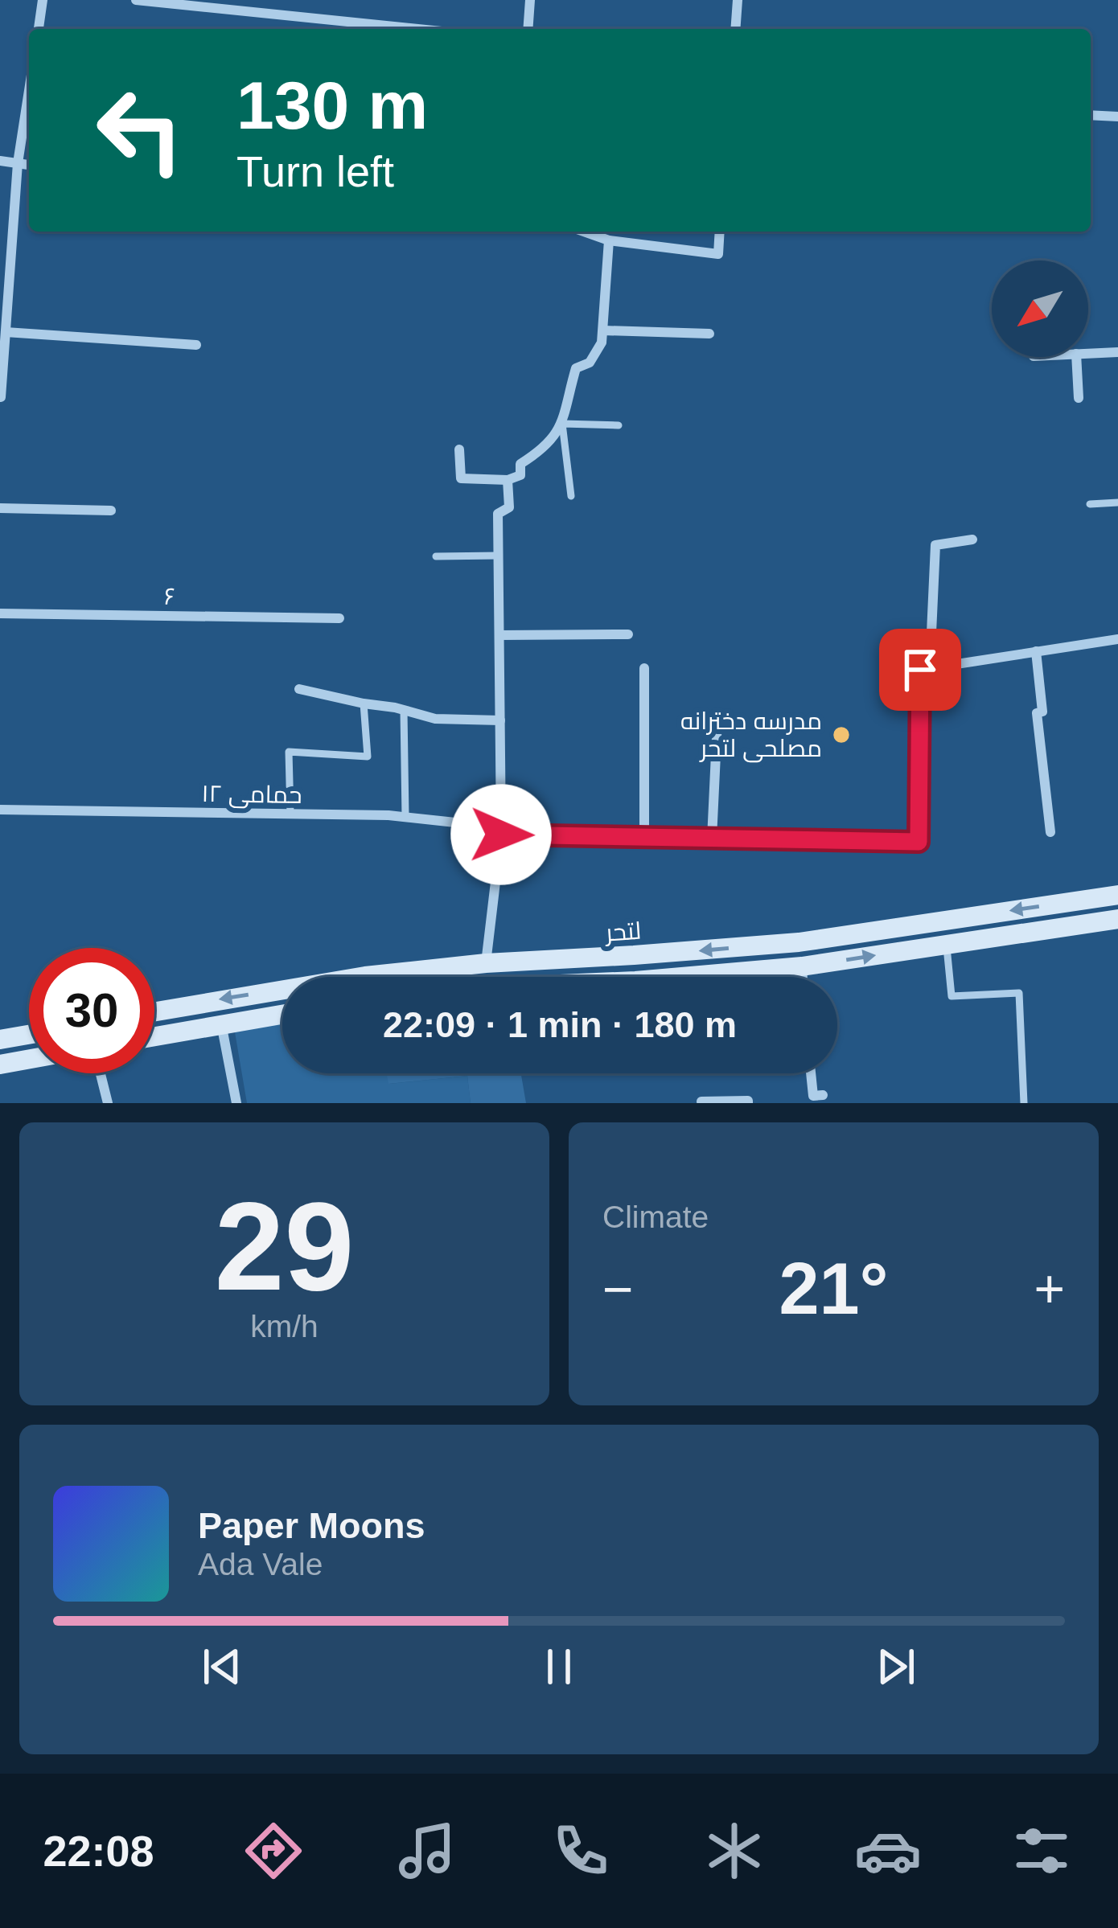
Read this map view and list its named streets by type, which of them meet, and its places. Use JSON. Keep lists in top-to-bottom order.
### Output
{
  "streets": {
    "street": ["۶", "حمامی ۱۲", "لتحر"]
  },
  "places": ["مدرسه دخترانه مصلحی لتحر"],
  "north": "bottom left",
  "page": {
    "turn": ["130 m", "Turn left"],
    "limit": "30",
    "trip": "22:09 · 1 min · 180 m",
    "tile": [
      ["29", "km/h"],
      "Climate"
    ],
    "heat": ["−", "21°", "+"],
    "song": ["Paper Moons", "Ada Vale"],
    "tabs": "22:08"
  }
}
